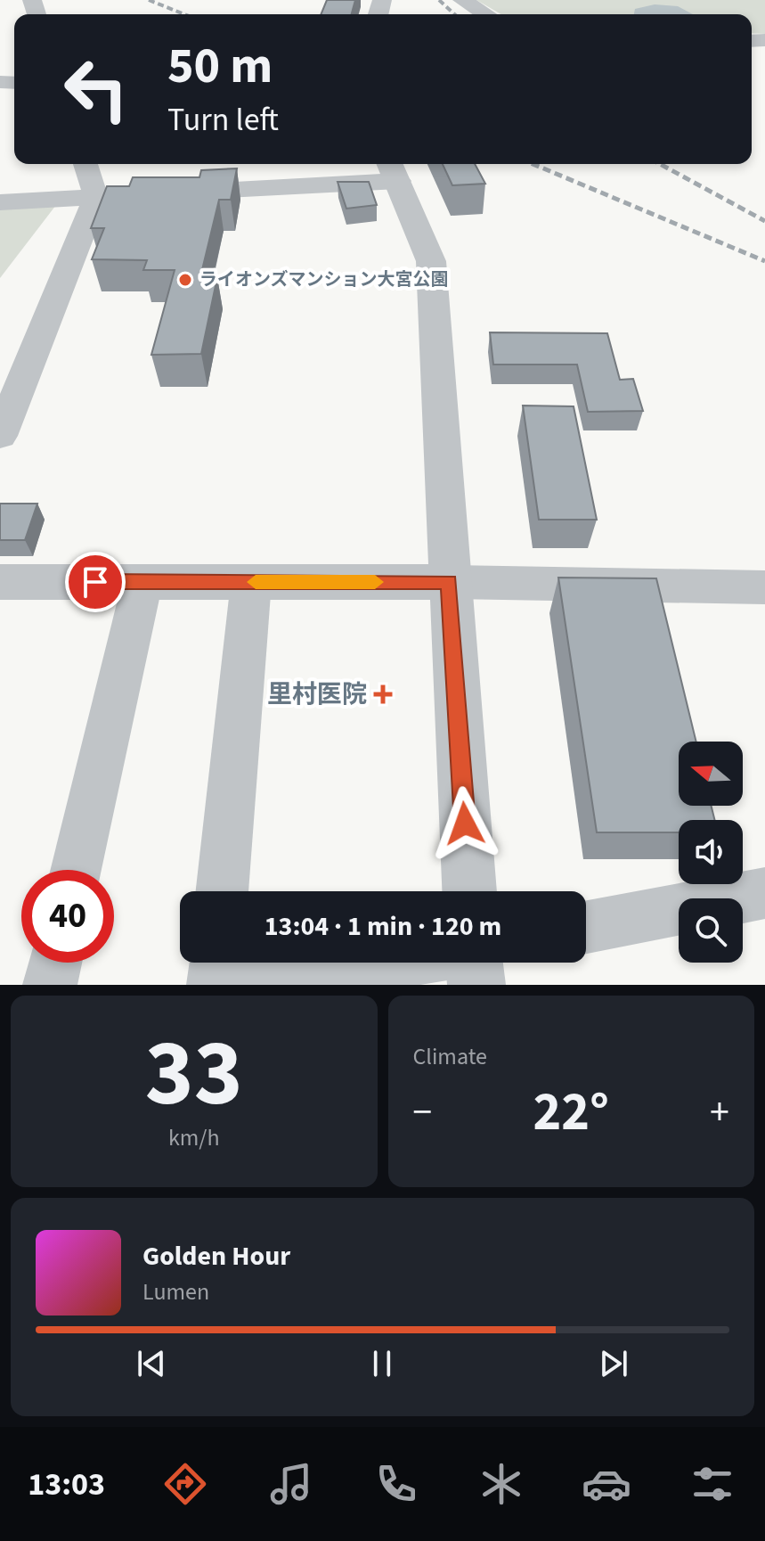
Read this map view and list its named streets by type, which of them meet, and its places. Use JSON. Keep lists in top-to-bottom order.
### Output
{
  "places": {
    "other": ["ライオンズマンション大宮公園"],
    "health": ["里村医院"]
  },
  "north": "left",
  "page": {
    "turn": ["50 m", "Turn left"],
    "limit": "40",
    "trip": "13:04 · 1 min · 120 m",
    "tile": [
      ["33", "km/h"],
      "Climate"
    ],
    "heat": ["−", "22°", "+"],
    "song": ["Golden Hour", "Lumen"],
    "tabs": "13:03"
  }
}
